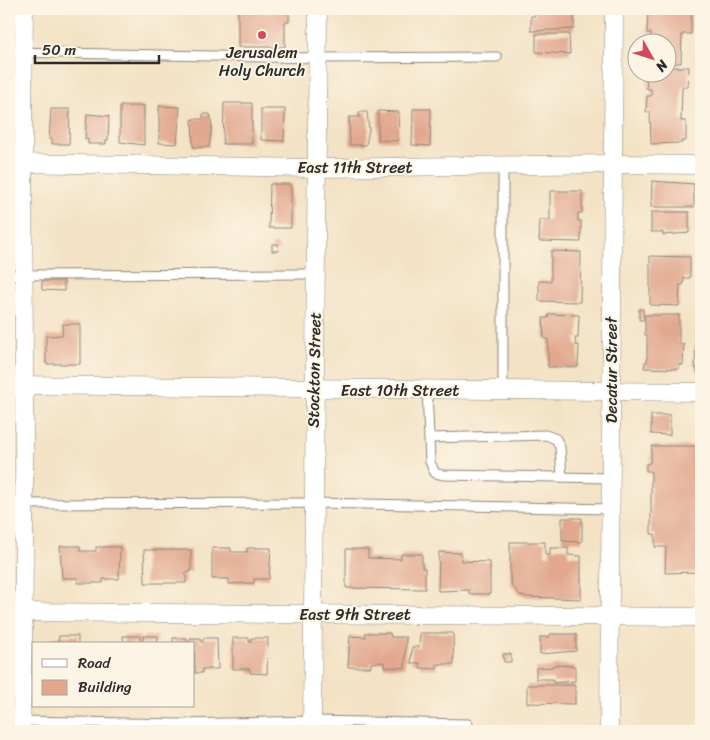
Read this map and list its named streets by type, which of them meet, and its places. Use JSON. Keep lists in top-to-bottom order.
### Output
{
  "streets": {
    "street": [
      "East 11th Street",
      "Stockton Street",
      "Decatur Street",
      "East 10th Street",
      "East 9th Street"
    ]
  },
  "crossings": [
    ["East 11th Street", "Stockton Street"],
    ["East 11th Street", "Decatur Street"],
    ["Stockton Street", "East 10th Street"],
    ["Stockton Street", "East 9th Street"],
    ["Decatur Street", "East 10th Street"],
    ["Decatur Street", "East 9th Street"]
  ],
  "places": ["Jerusalem Holy Church"],
  "legend": ["Road", "Building"],
  "scale_bar": "50 m",
  "north": "bottom right"
}
